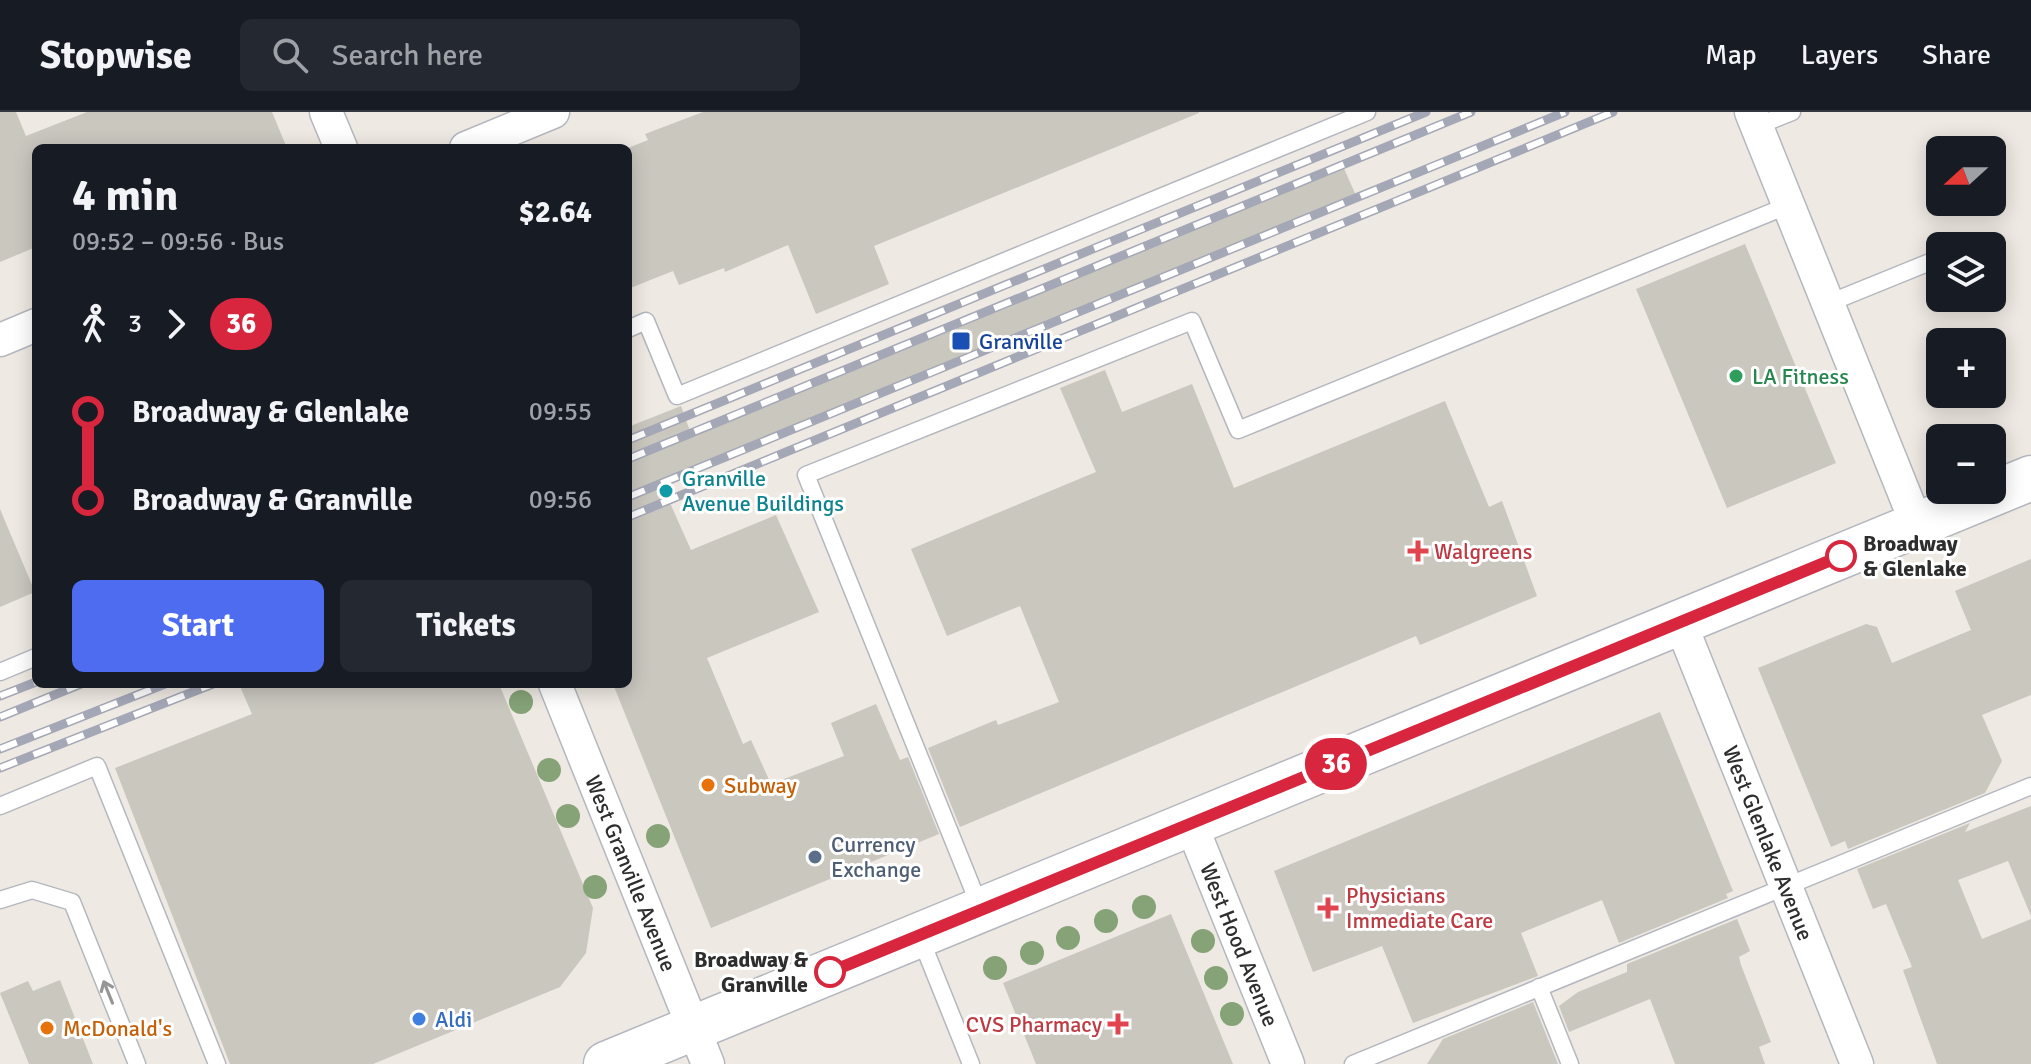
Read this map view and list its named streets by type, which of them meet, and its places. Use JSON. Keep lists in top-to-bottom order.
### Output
{
  "streets": {
    "street": ["West Glenlake Avenue", "West Granville Avenue", "West Hood Avenue"]
  },
  "places": {
    "transit": ["Granville"],
    "other": [
      "LA Fitness",
      "Granville Avenue Buildings",
      "Broadway & Glenlake",
      "Subway",
      "Currency Exchange",
      "Broadway & Granville",
      "Aldi",
      "McDonald's"
    ],
    "health": ["Walgreens", "Physicians Immediate Care", "CVS Pharmacy"]
  },
  "lines": ["bus line 36"],
  "north": "left",
  "page": {
    "header": "Stopwise",
    "search": "Search here",
    "nav": ["Map", "Layers", "Share"],
    "on_map": "36",
    "map_buttons": ["+", "−"],
    "heading": ["4 min", "09:52 – 09:56 · Bus", "$2.64"],
    "legs": ["3", "36"],
    "list": [
      {
        "name": "Broadway & Glenlake",
        "value": "09:55"
      },
      {
        "name": "Broadway & Granville",
        "value": "09:56"
      }
    ],
    "buttons": ["Start", "Tickets"]
  }
}
